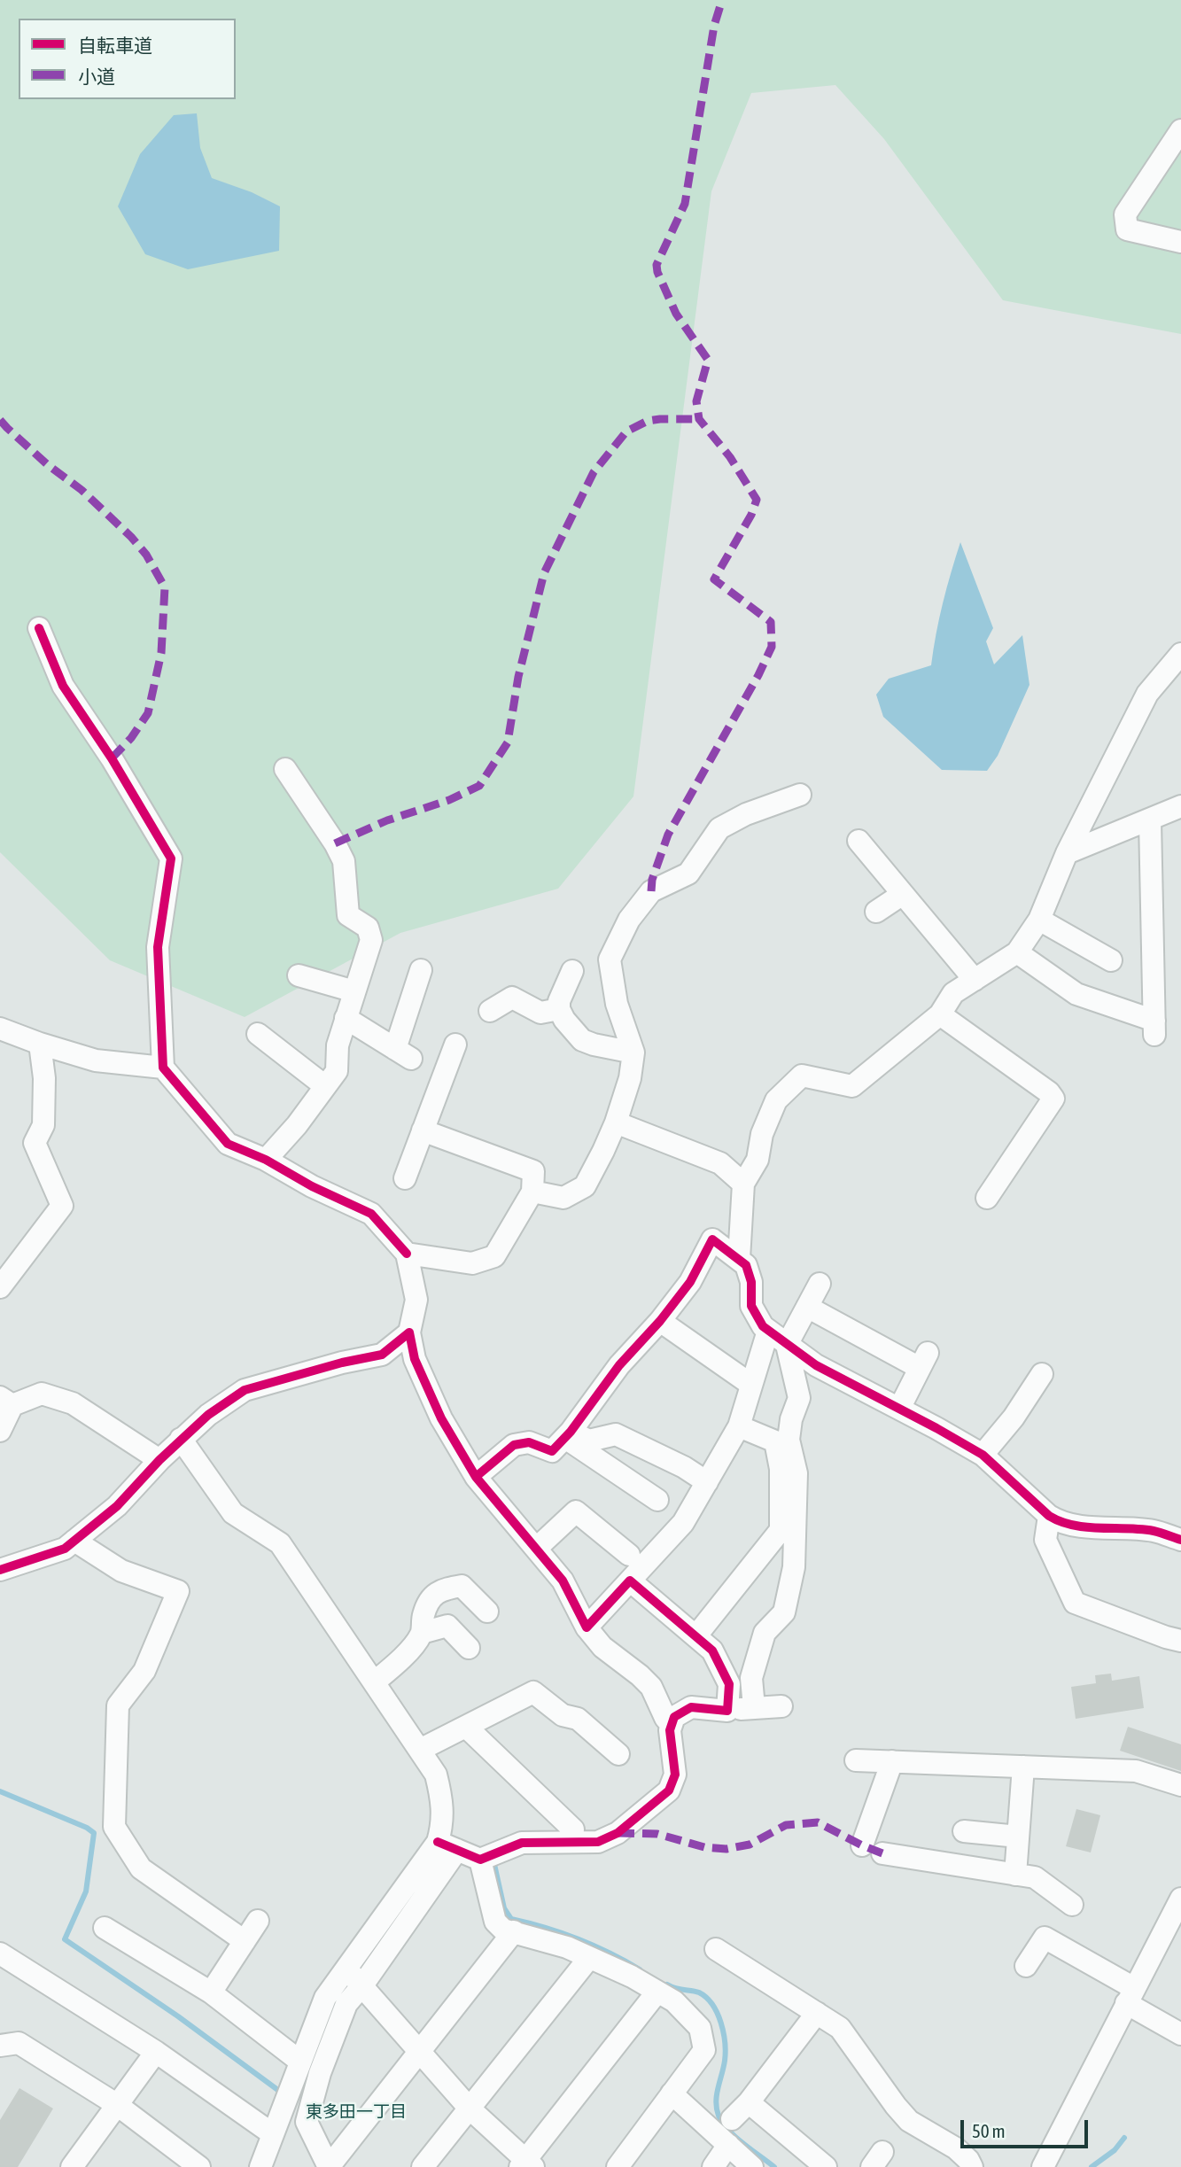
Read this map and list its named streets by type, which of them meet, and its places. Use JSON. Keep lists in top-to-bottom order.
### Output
{
  "districts": ["東多田一丁目"],
  "legend": ["自転車道", "小道"],
  "scale_bar": "50 m"
}
